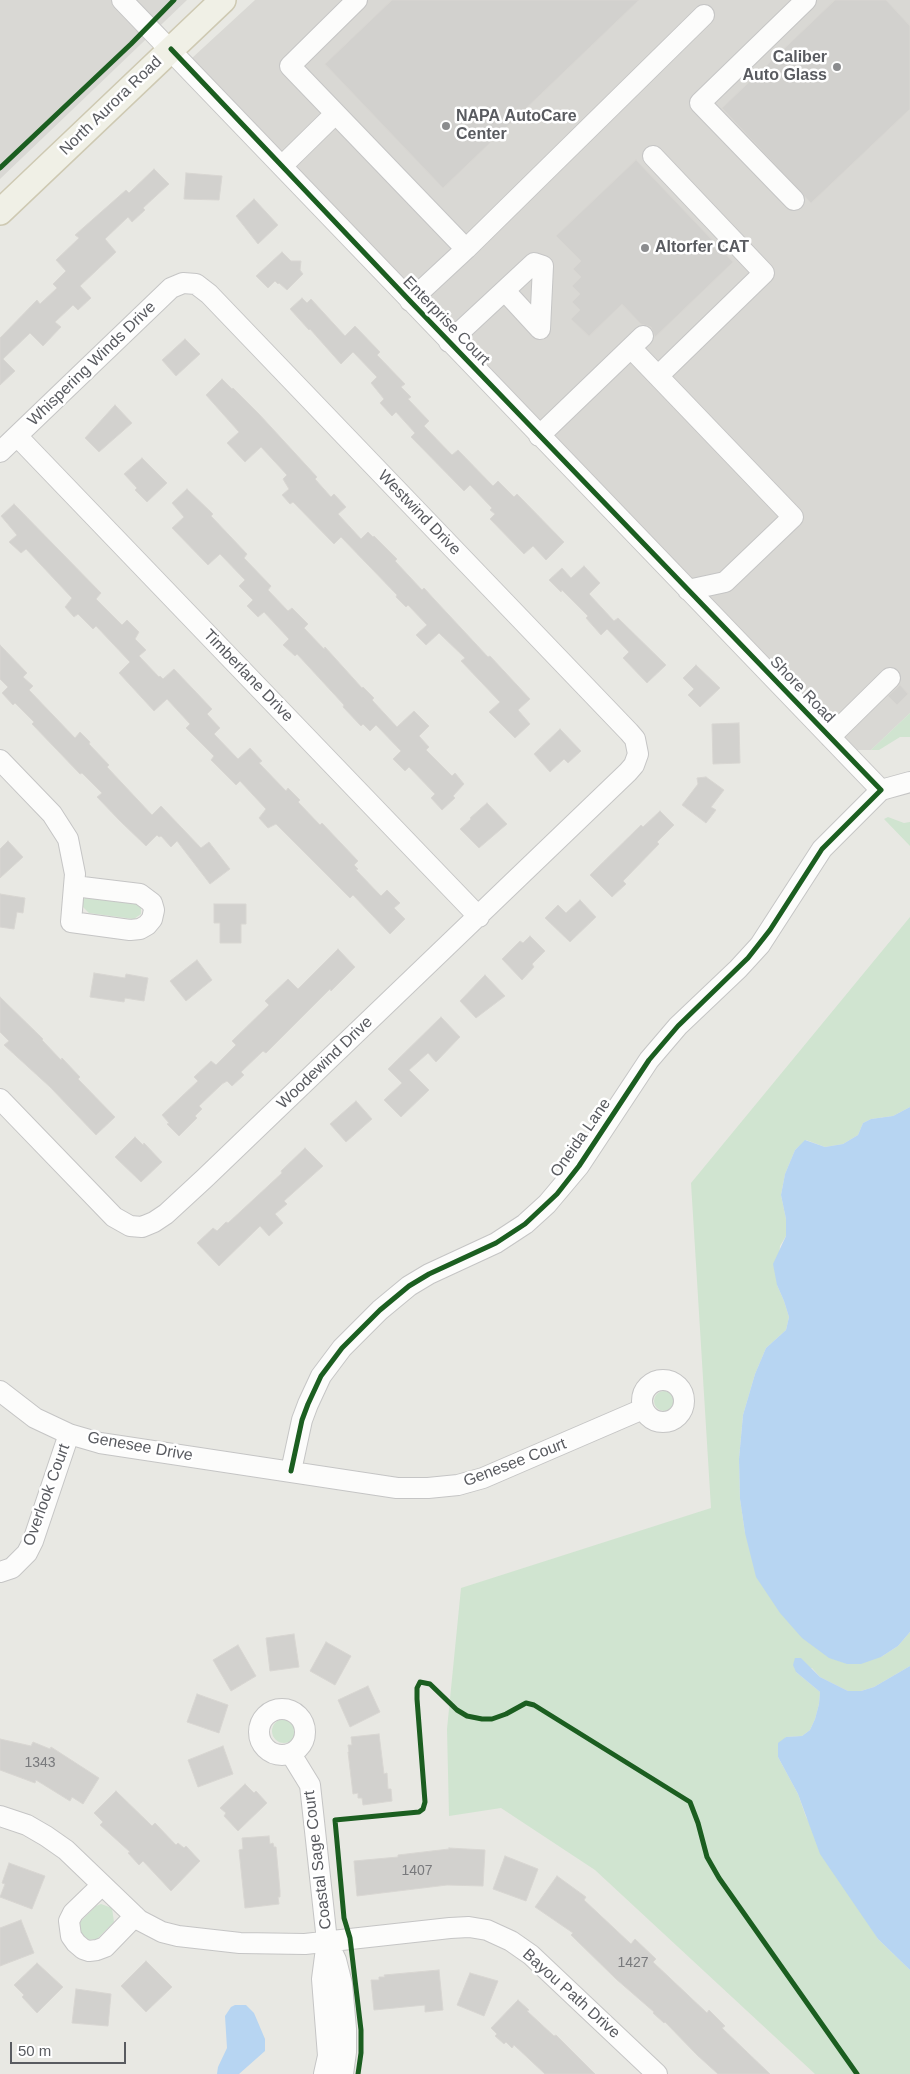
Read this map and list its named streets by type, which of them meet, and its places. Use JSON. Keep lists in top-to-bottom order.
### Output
{
  "streets": {
    "main road": ["North Aurora Road"],
    "street": [
      "Enterprise Court",
      "Whispering Winds Drive",
      "Westwind Drive",
      "Timberlane Drive",
      "Shore Road",
      "Woodewind Drive",
      "Oneida Lane",
      "Genesee Drive",
      "Genesee Court",
      "Overlook Court",
      "Coastal Sage Court",
      "Bayou Path Drive"
    ]
  },
  "crossings": [
    ["North Aurora Road", "Enterprise Court"],
    ["Enterprise Court", "Shore Road"],
    ["Whispering Winds Drive", "Westwind Drive"],
    ["Whispering Winds Drive", "Timberlane Drive"],
    ["Westwind Drive", "Woodewind Drive"],
    ["Timberlane Drive", "Woodewind Drive"],
    ["Shore Road", "Oneida Lane"],
    ["Oneida Lane", "Genesee Drive"],
    ["Oneida Lane", "Genesee Court"],
    ["Genesee Drive", "Genesee Court"],
    ["Genesee Drive", "Overlook Court"],
    ["Coastal Sage Court", "Bayou Path Drive"]
  ],
  "places": ["Caliber Auto Glass", "NAPA AutoCare Center", "Altorfer CAT"],
  "house_numbers": ["1343", "1407", "1427"],
  "scale_bar": "50 m"
}
